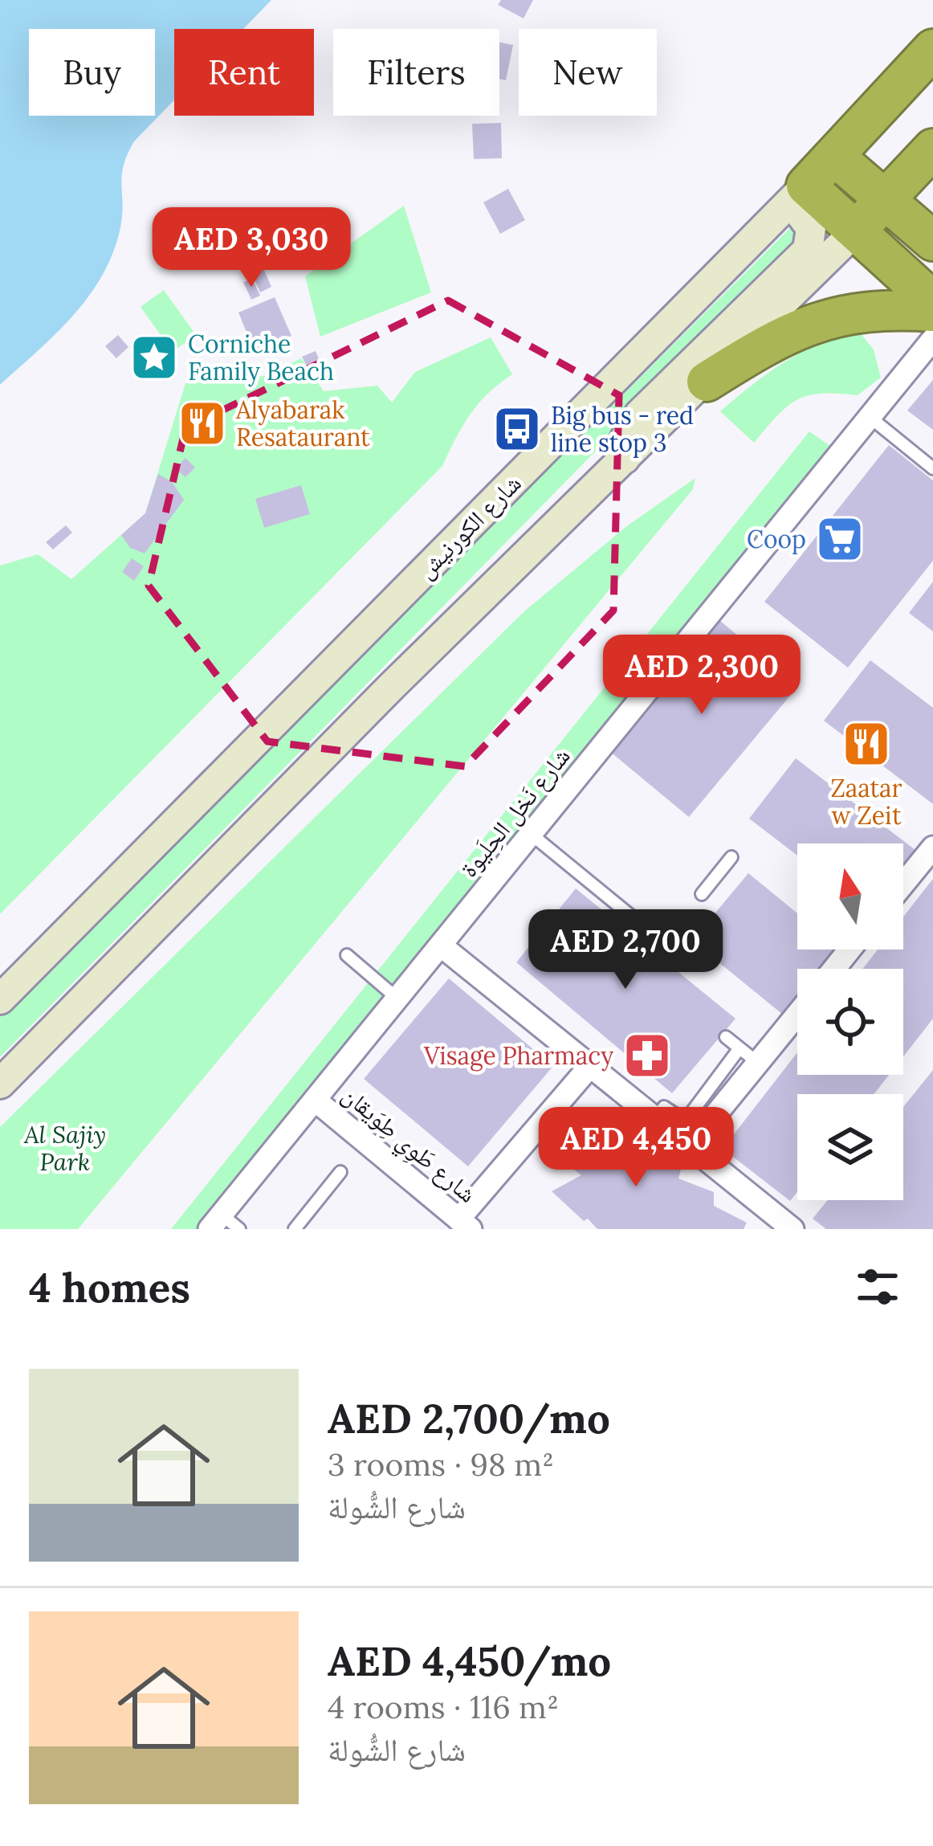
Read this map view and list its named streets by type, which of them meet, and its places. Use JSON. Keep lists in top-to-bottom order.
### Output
{
  "streets": {
    "highway": ["شارع الكورنيش"],
    "street": ["شارع نَخل الحِلَيوة", "شارع طَوِي طِوَيقان"]
  },
  "crossings": [
    ["شارع نَخل الحِلَيوة", "شارع طَوِي طِوَيقان"]
  ],
  "parks": ["Al Sajiy Park"],
  "places": {
    "place": ["Corniche Family Beach"],
    "restaurant": ["Alyabarak Resataurant", "Zaatar w Zeit"],
    "bus stop": ["Big bus - red line stop 3"],
    "supermarket": ["Coop"],
    "pharmacy": ["Visage Pharmacy"]
  },
  "north": "top",
  "page": {
    "chip": [
      "Buy",
      "Rent",
      "Filters",
      "New"
    ],
    "price": [
      "AED 3,030",
      "AED 2,300",
      "AED 2,700",
      "AED 4,450"
    ],
    "heading": "4 homes",
    "list": [
      {
        "name": "AED 2,700/mo",
        "note": "3 rooms · 98 m² · شارع الشُّولة"
      },
      {
        "name": "AED 4,450/mo",
        "note": "4 rooms · 116 m² · شارع الشُّولة"
      }
    ]
  }
}
